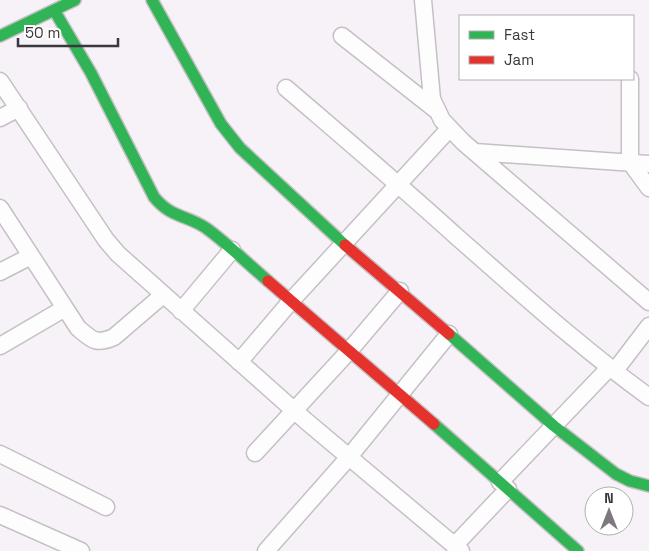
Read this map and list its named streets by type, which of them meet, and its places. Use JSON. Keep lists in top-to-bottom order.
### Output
{
  "legend": ["Fast", "Jam"],
  "scale_bar": "50 m",
  "north": "top"
}
